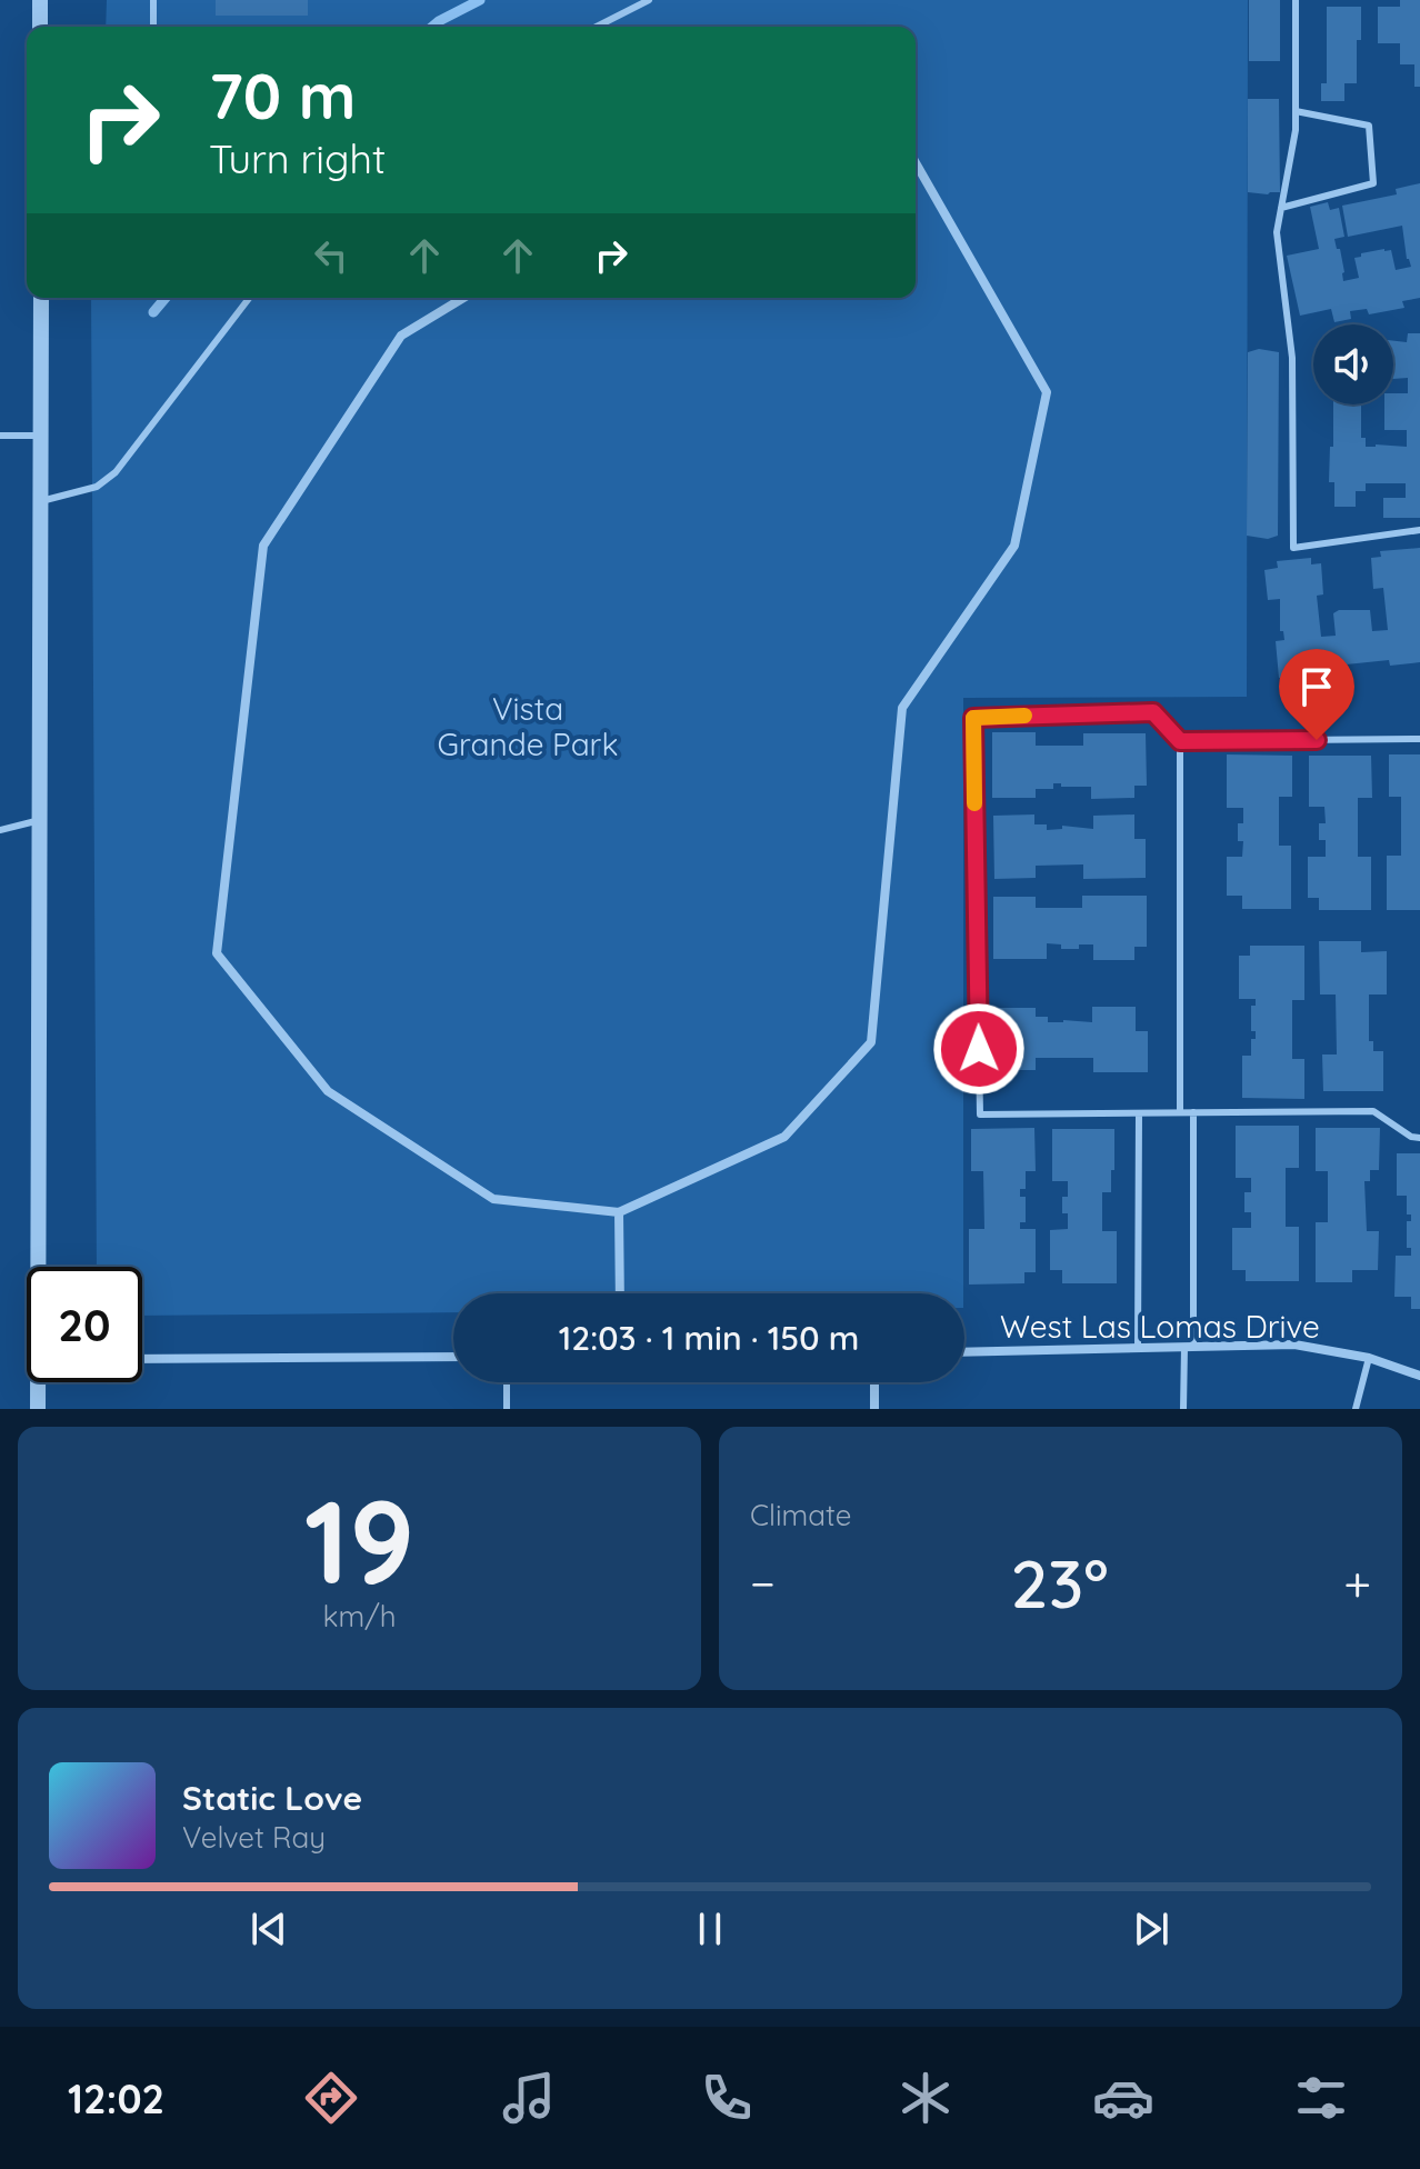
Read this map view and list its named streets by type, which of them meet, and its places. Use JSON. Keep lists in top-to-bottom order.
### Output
{
  "streets": {
    "street": ["West Las Lomas Drive"]
  },
  "parks": ["Vista Grande Park"],
  "page": {
    "turn": ["70 m", "Turn right"],
    "limit": "20",
    "trip": "12:03 · 1 min · 150 m",
    "tile": [
      ["19", "km/h"],
      "Climate"
    ],
    "heat": ["−", "23°", "+"],
    "song": ["Static Love", "Velvet Ray"],
    "tabs": "12:02"
  }
}
